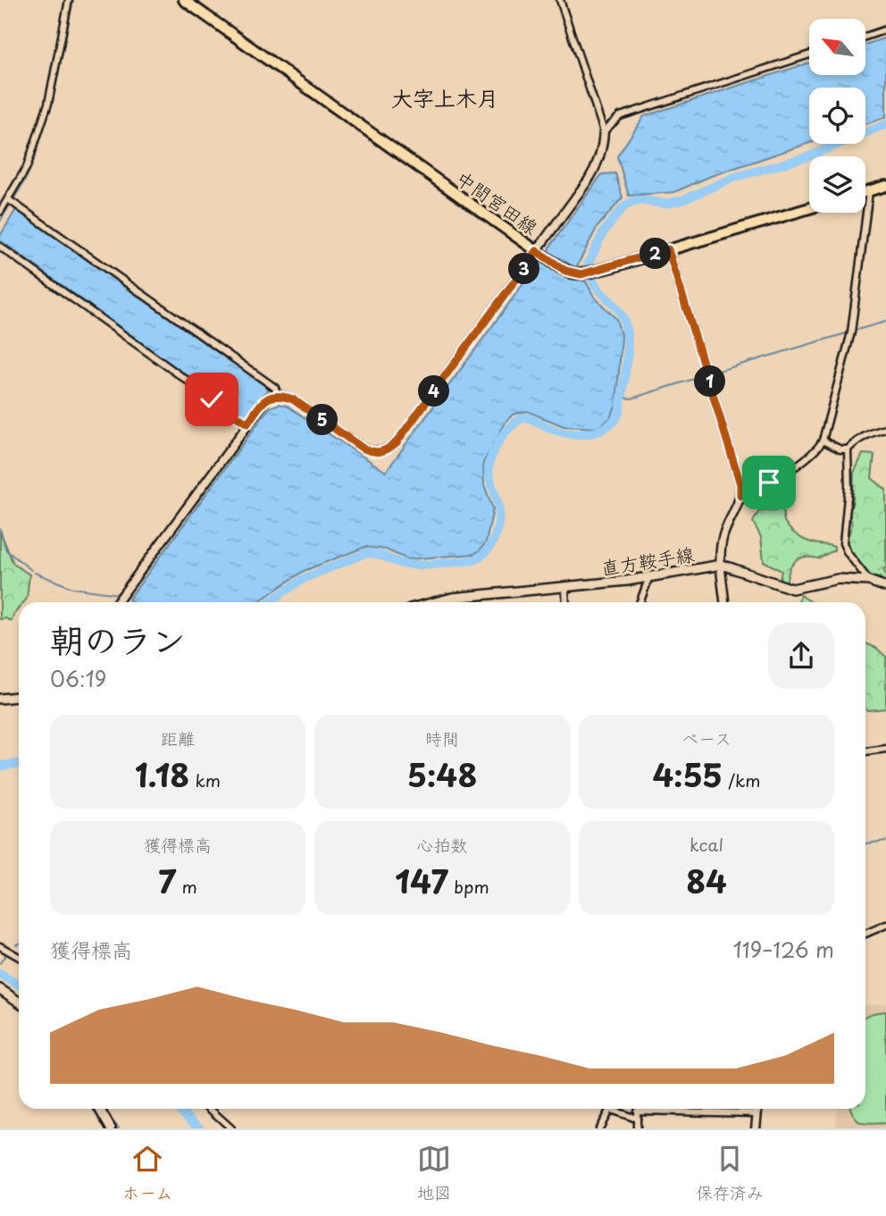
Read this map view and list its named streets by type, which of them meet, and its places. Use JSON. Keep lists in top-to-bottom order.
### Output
{
  "streets": {
    "main road": ["中間宮田線", "直方鞍手線"]
  },
  "districts": ["大字上木月"],
  "north": "top left",
  "page": {
    "pins": [
      "2",
      "3",
      "1",
      "4",
      "5"
    ],
    "heading": ["朝のラン", "06:19"],
    "stats": [
      ["距離", "1.18 km"],
      ["時間", "5:48"],
      ["ペース", "4:55 /km"],
      ["獲得標高", "7 m"],
      ["心拍数", "147 bpm"],
      ["kcal", "84"]
    ],
    "chart": ["獲得標高", "119–126 m"],
    "tabs": ["ホーム", "地図", "保存済み"]
  }
}
